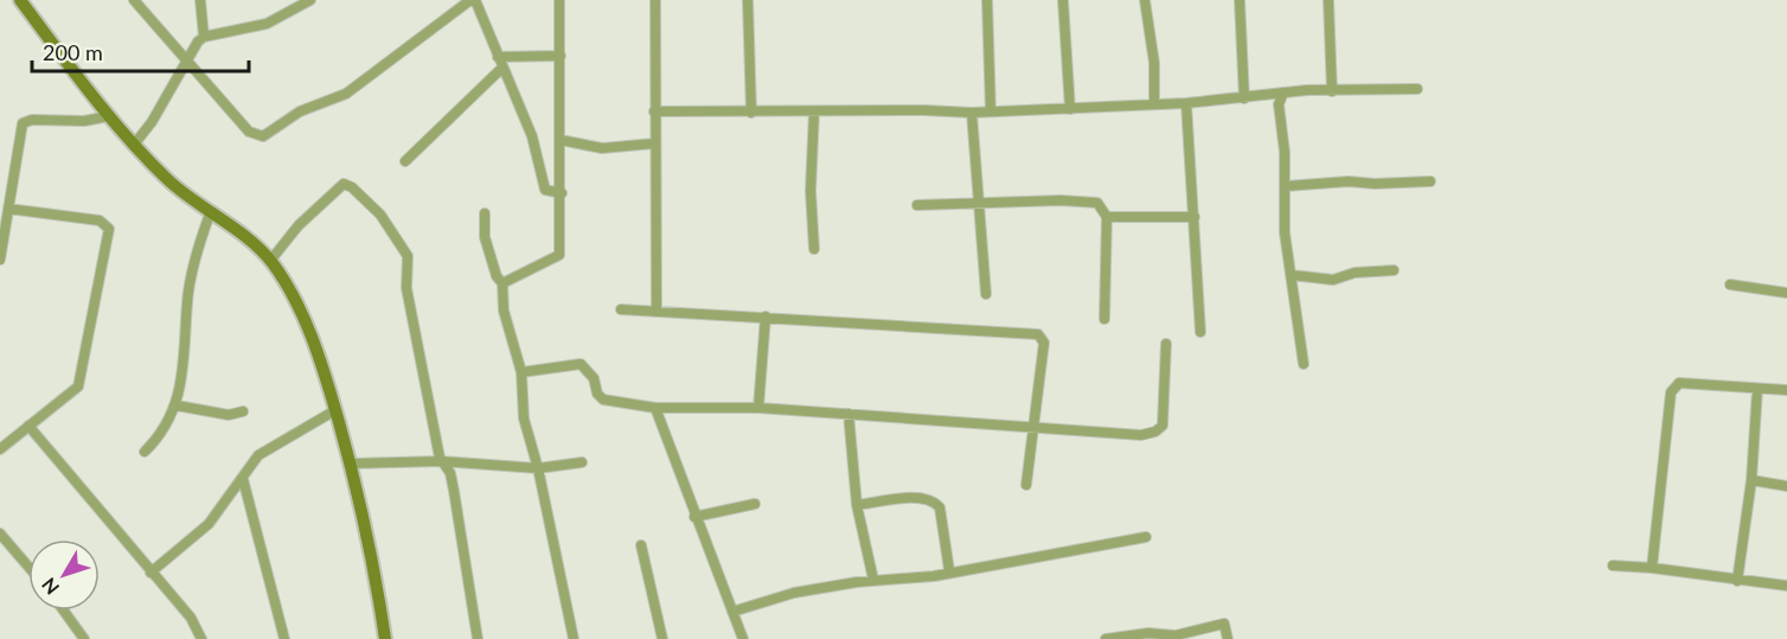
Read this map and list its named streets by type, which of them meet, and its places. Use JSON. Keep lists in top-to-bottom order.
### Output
{
  "scale_bar": "200 m",
  "north": "bottom left"
}
